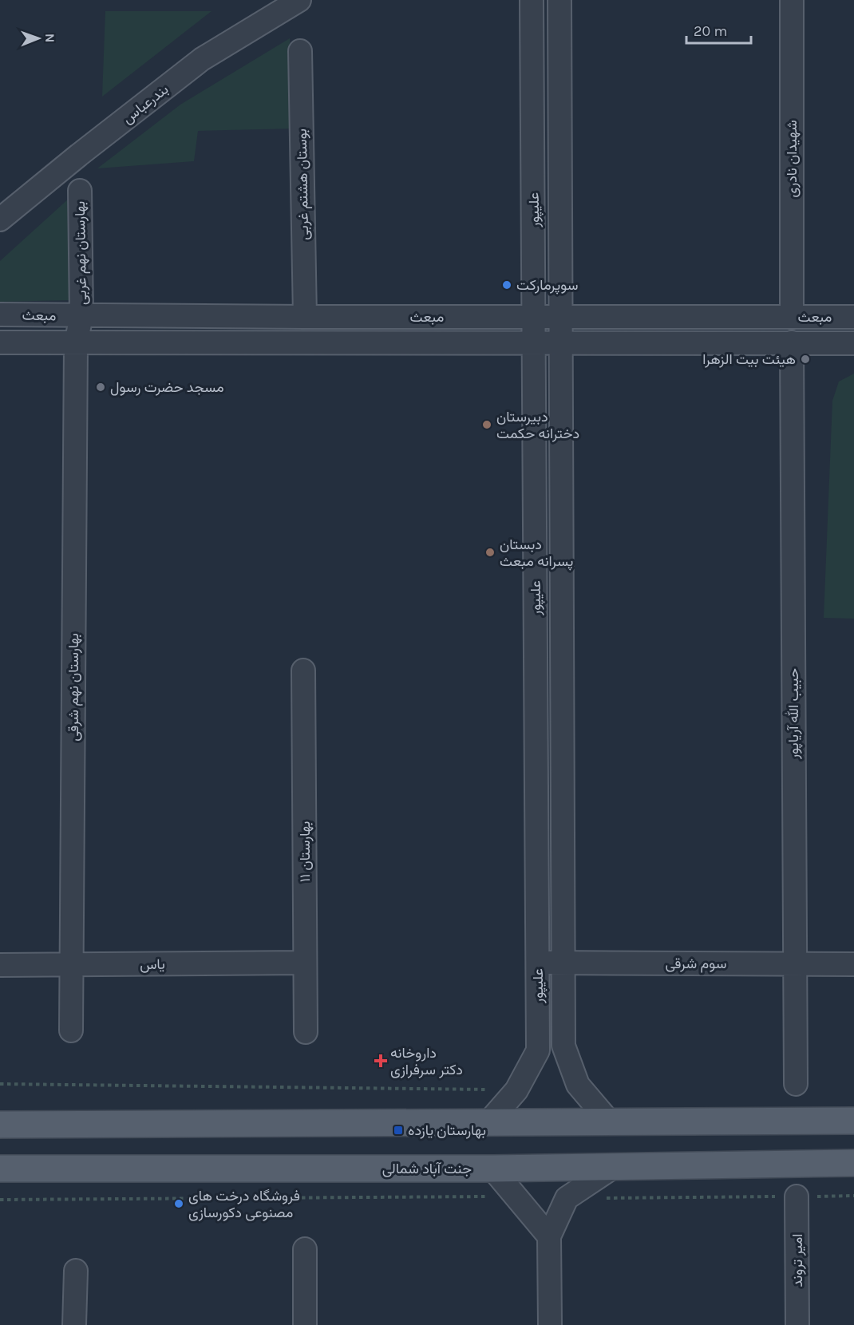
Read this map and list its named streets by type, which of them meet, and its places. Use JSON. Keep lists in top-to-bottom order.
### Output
{
  "streets": {
    "main road": ["جنت آباد شمالی"],
    "street": [
      "بندرعباس",
      "شهیدان نادری",
      "بوستان هشتم غربی",
      "علیپور",
      "بهارستان نهم غربی",
      "مبعث",
      "بهارستان نهم شرقی",
      "حبیب الله آریاپور",
      "بهارستان ۱۱",
      "سوم شرقی",
      "یاس",
      "امیر تروند"
    ]
  },
  "crossings": [
    ["شهیدان نادری", "مبعث"],
    ["بوستان هشتم غربی", "مبعث"],
    ["علیپور", "مبعث"],
    ["علیپور", "سوم شرقی"],
    ["بهارستان نهم غربی", "مبعث"],
    ["بهارستان نهم غربی", "بهارستان نهم شرقی"],
    ["مبعث", "بهارستان نهم شرقی"],
    ["مبعث", "حبیب الله آریاپور"],
    ["بهارستان نهم شرقی", "یاس"],
    ["حبیب الله آریاپور", "سوم شرقی"],
    ["بهارستان ۱۱", "یاس"]
  ],
  "places": {
    "other": [
      "سوپرمارکت",
      "هیئت بیت الزهرا",
      "مسجد حضرت رسول",
      "دبیرستان دخترانه حکمت",
      "دبستان پسرانه مبعث",
      "فروشگاه درخت های مصنوعی دکورسازی"
    ],
    "health": ["داروخانه دکتر سرفرازی"],
    "transit": ["بهارستان یازده"]
  },
  "scale_bar": "20 m",
  "north": "right"
}
